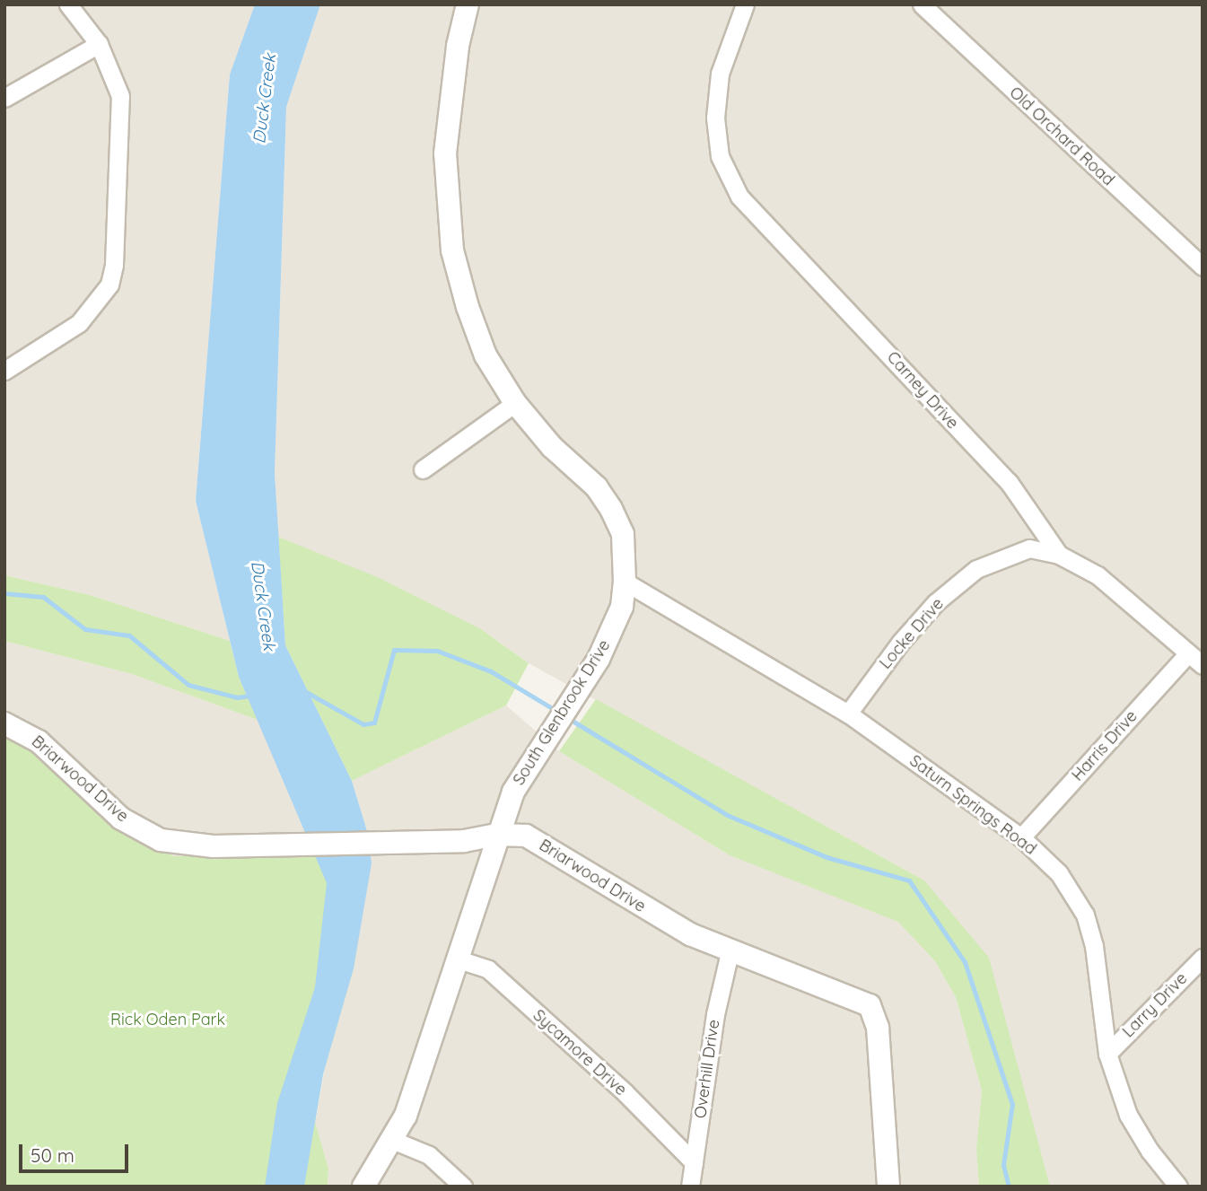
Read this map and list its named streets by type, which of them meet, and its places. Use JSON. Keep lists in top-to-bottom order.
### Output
{
  "streets": {
    "street": [
      "Old Orchard Road",
      "Carney Drive",
      "Locke Drive",
      "South Glenbrook Drive",
      "Harris Drive",
      "Briarwood Drive",
      "Saturn Springs Road",
      "Larry Drive",
      "Sycamore Drive",
      "Overhill Drive"
    ]
  },
  "crossings": [
    ["Carney Drive", "Locke Drive"],
    ["Carney Drive", "Harris Drive"],
    ["Locke Drive", "Saturn Springs Road"],
    ["South Glenbrook Drive", "Briarwood Drive"],
    ["South Glenbrook Drive", "Saturn Springs Road"],
    ["South Glenbrook Drive", "Sycamore Drive"],
    ["Harris Drive", "Saturn Springs Road"],
    ["Briarwood Drive", "Overhill Drive"],
    ["Saturn Springs Road", "Larry Drive"],
    ["Sycamore Drive", "Overhill Drive"]
  ],
  "water": ["Duck Creek"],
  "parks": ["Rick Oden Park"],
  "scale_bar": "50 m"
}
